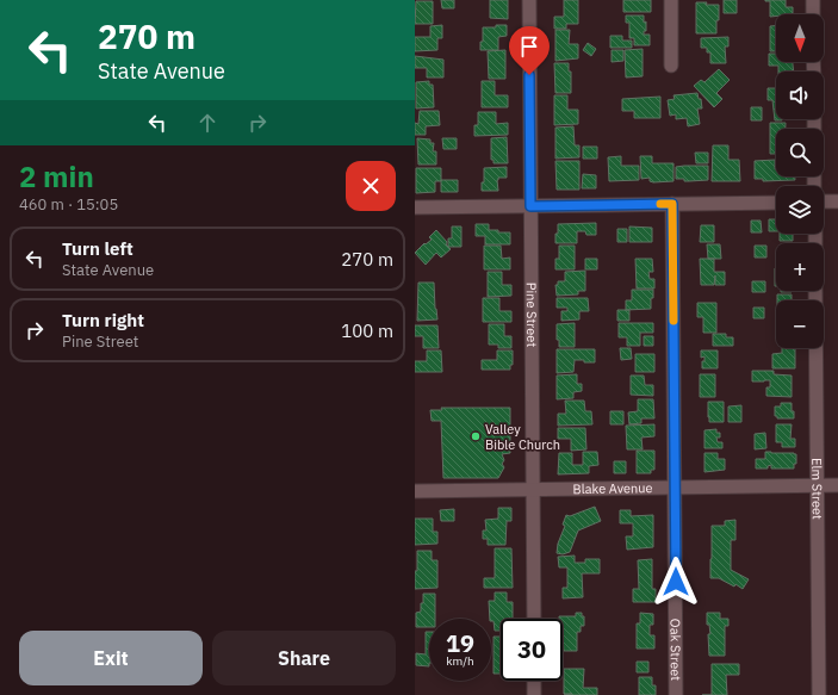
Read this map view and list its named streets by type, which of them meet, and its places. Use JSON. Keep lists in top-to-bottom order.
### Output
{
  "streets": {
    "street": [
      "Pine Street",
      "Blake Avenue",
      "Elm Street",
      "Oak Street"
    ]
  },
  "crossings": [
    ["Pine Street", "Blake Avenue"],
    ["Blake Avenue", "Elm Street"],
    ["Blake Avenue", "Oak Street"]
  ],
  "places": ["Valley Bible Church"],
  "north": "bottom",
  "page": {
    "turn": ["270 m", "State Avenue"],
    "map_buttons": ["+", "−"],
    "heading": ["2 min", "460 m · 15:05"],
    "list": [
      {
        "name": "Turn left",
        "note": "State Avenue",
        "value": "270 m"
      },
      {
        "name": "Turn right",
        "note": "Pine Street",
        "value": "100 m"
      }
    ],
    "speed": "19 km/h",
    "limit": "30",
    "buttons": ["Exit", "Share"]
  }
}
